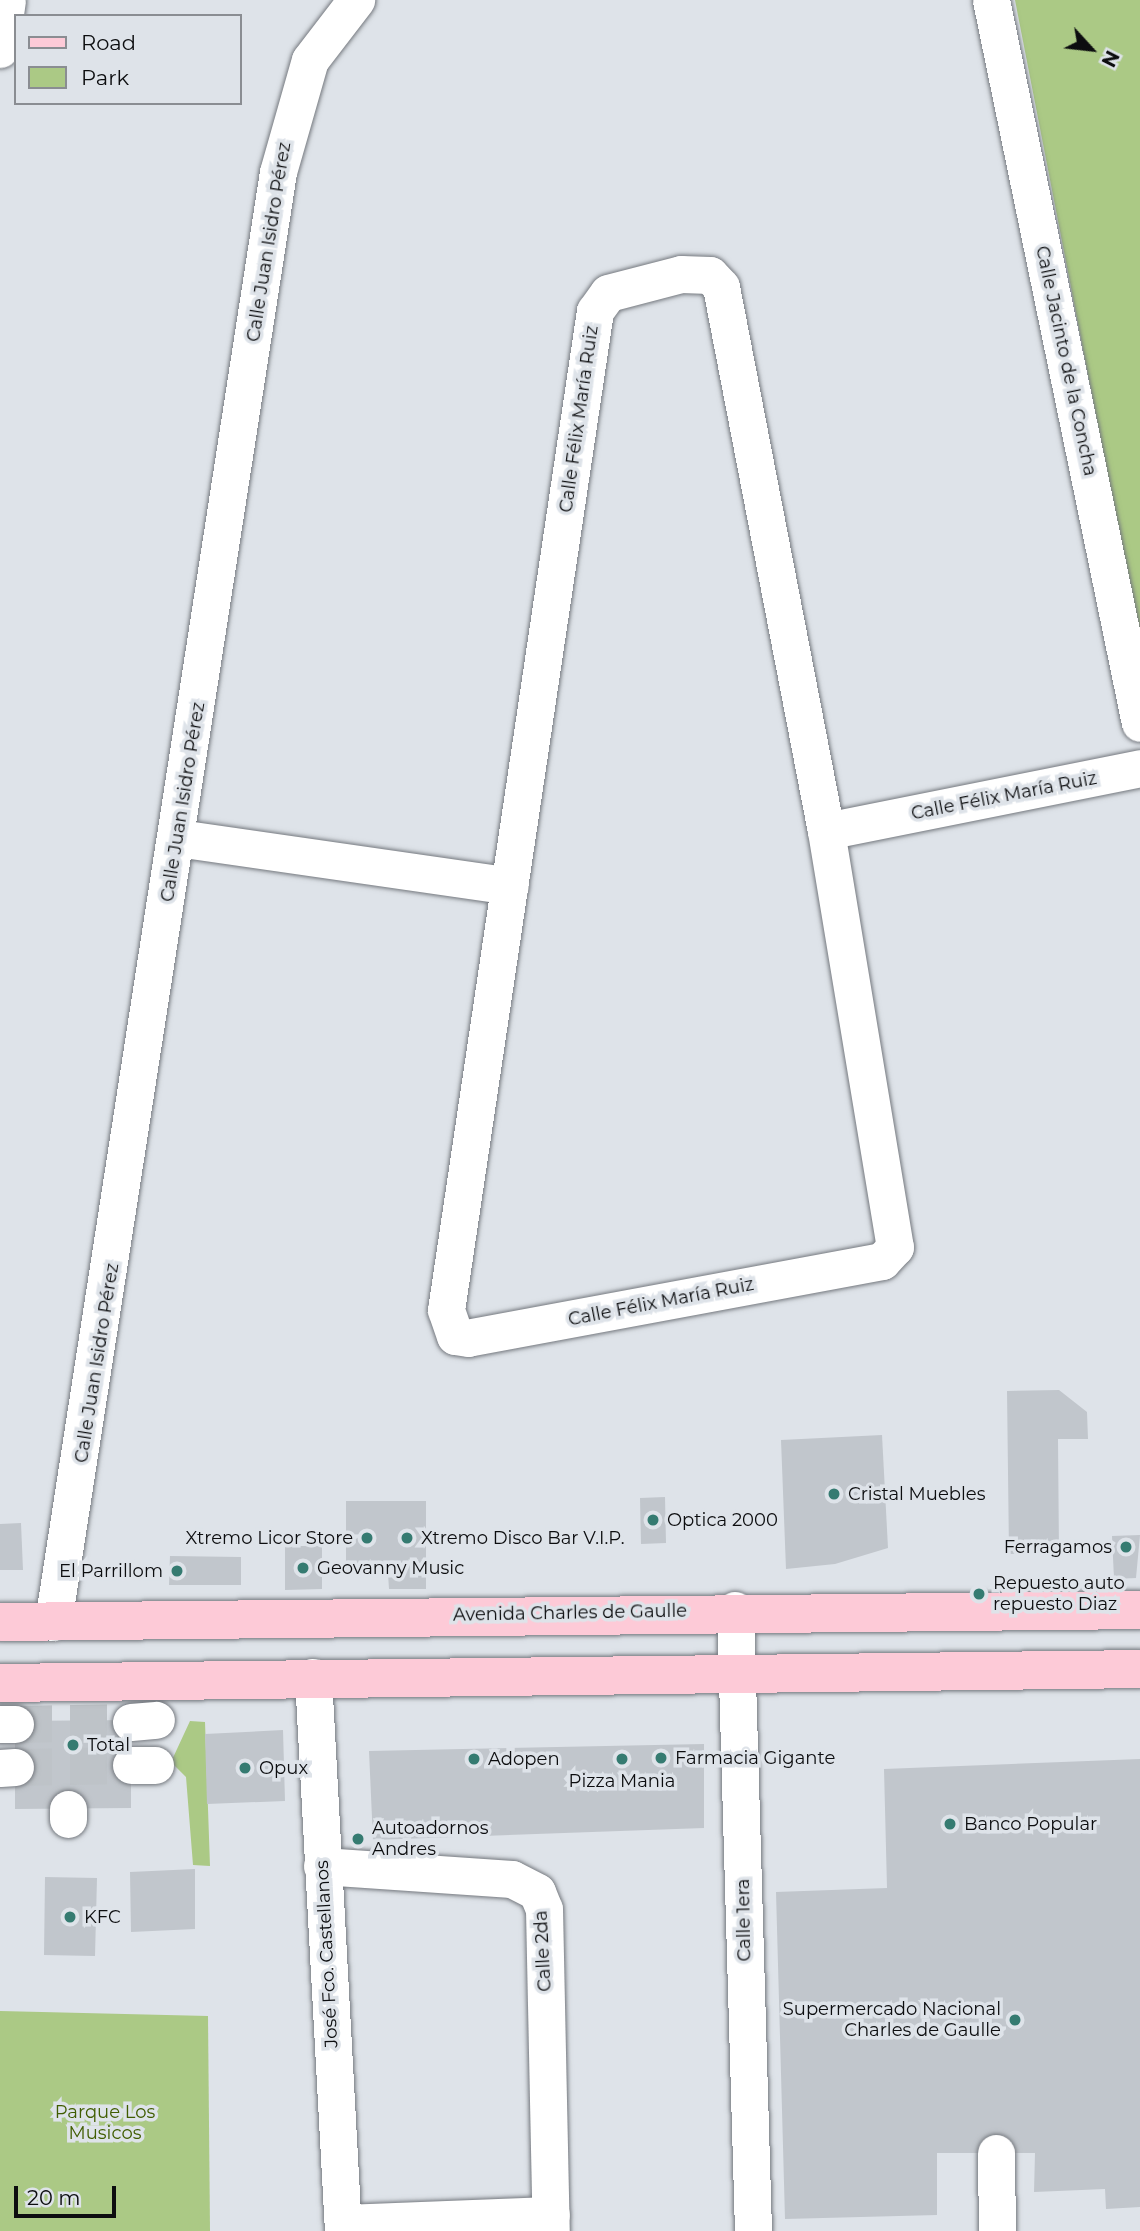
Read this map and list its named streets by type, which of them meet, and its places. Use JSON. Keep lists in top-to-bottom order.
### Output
{
  "streets": {
    "main road": ["Avenida Charles de Gaulle"],
    "street": [
      "Calle Juan Isidro Pérez",
      "Calle Jacinto de la Concha",
      "Calle Félix María Ruiz",
      "Calle 1era",
      "Calle 2da",
      "José Fco. Castellanos"
    ]
  },
  "crossings": [
    ["Calle Juan Isidro Pérez", "Avenida Charles de Gaulle"],
    ["Avenida Charles de Gaulle", "Calle 1era"],
    ["Calle 2da", "José Fco. Castellanos"]
  ],
  "parks": ["Parque Los Musicos"],
  "places": [
    "Cristal Muebles",
    "Optica 2000",
    "Xtremo Licor Store",
    "Xtremo Disco Bar V.I.P.",
    "Ferragamos",
    "Geovanny Music",
    "El Parrillom",
    "Repuesto auto repuesto Diaz",
    "Total",
    "Farmacia Gigante",
    "Adopen",
    "Pizza Mania",
    "Opux",
    "Banco Popular",
    "Autoadornos Andres",
    "KFC",
    "Supermercado Nacional Charles de Gaulle"
  ],
  "legend": ["Road", "Park"],
  "scale_bar": "20 m",
  "north": "bottom right"
}
